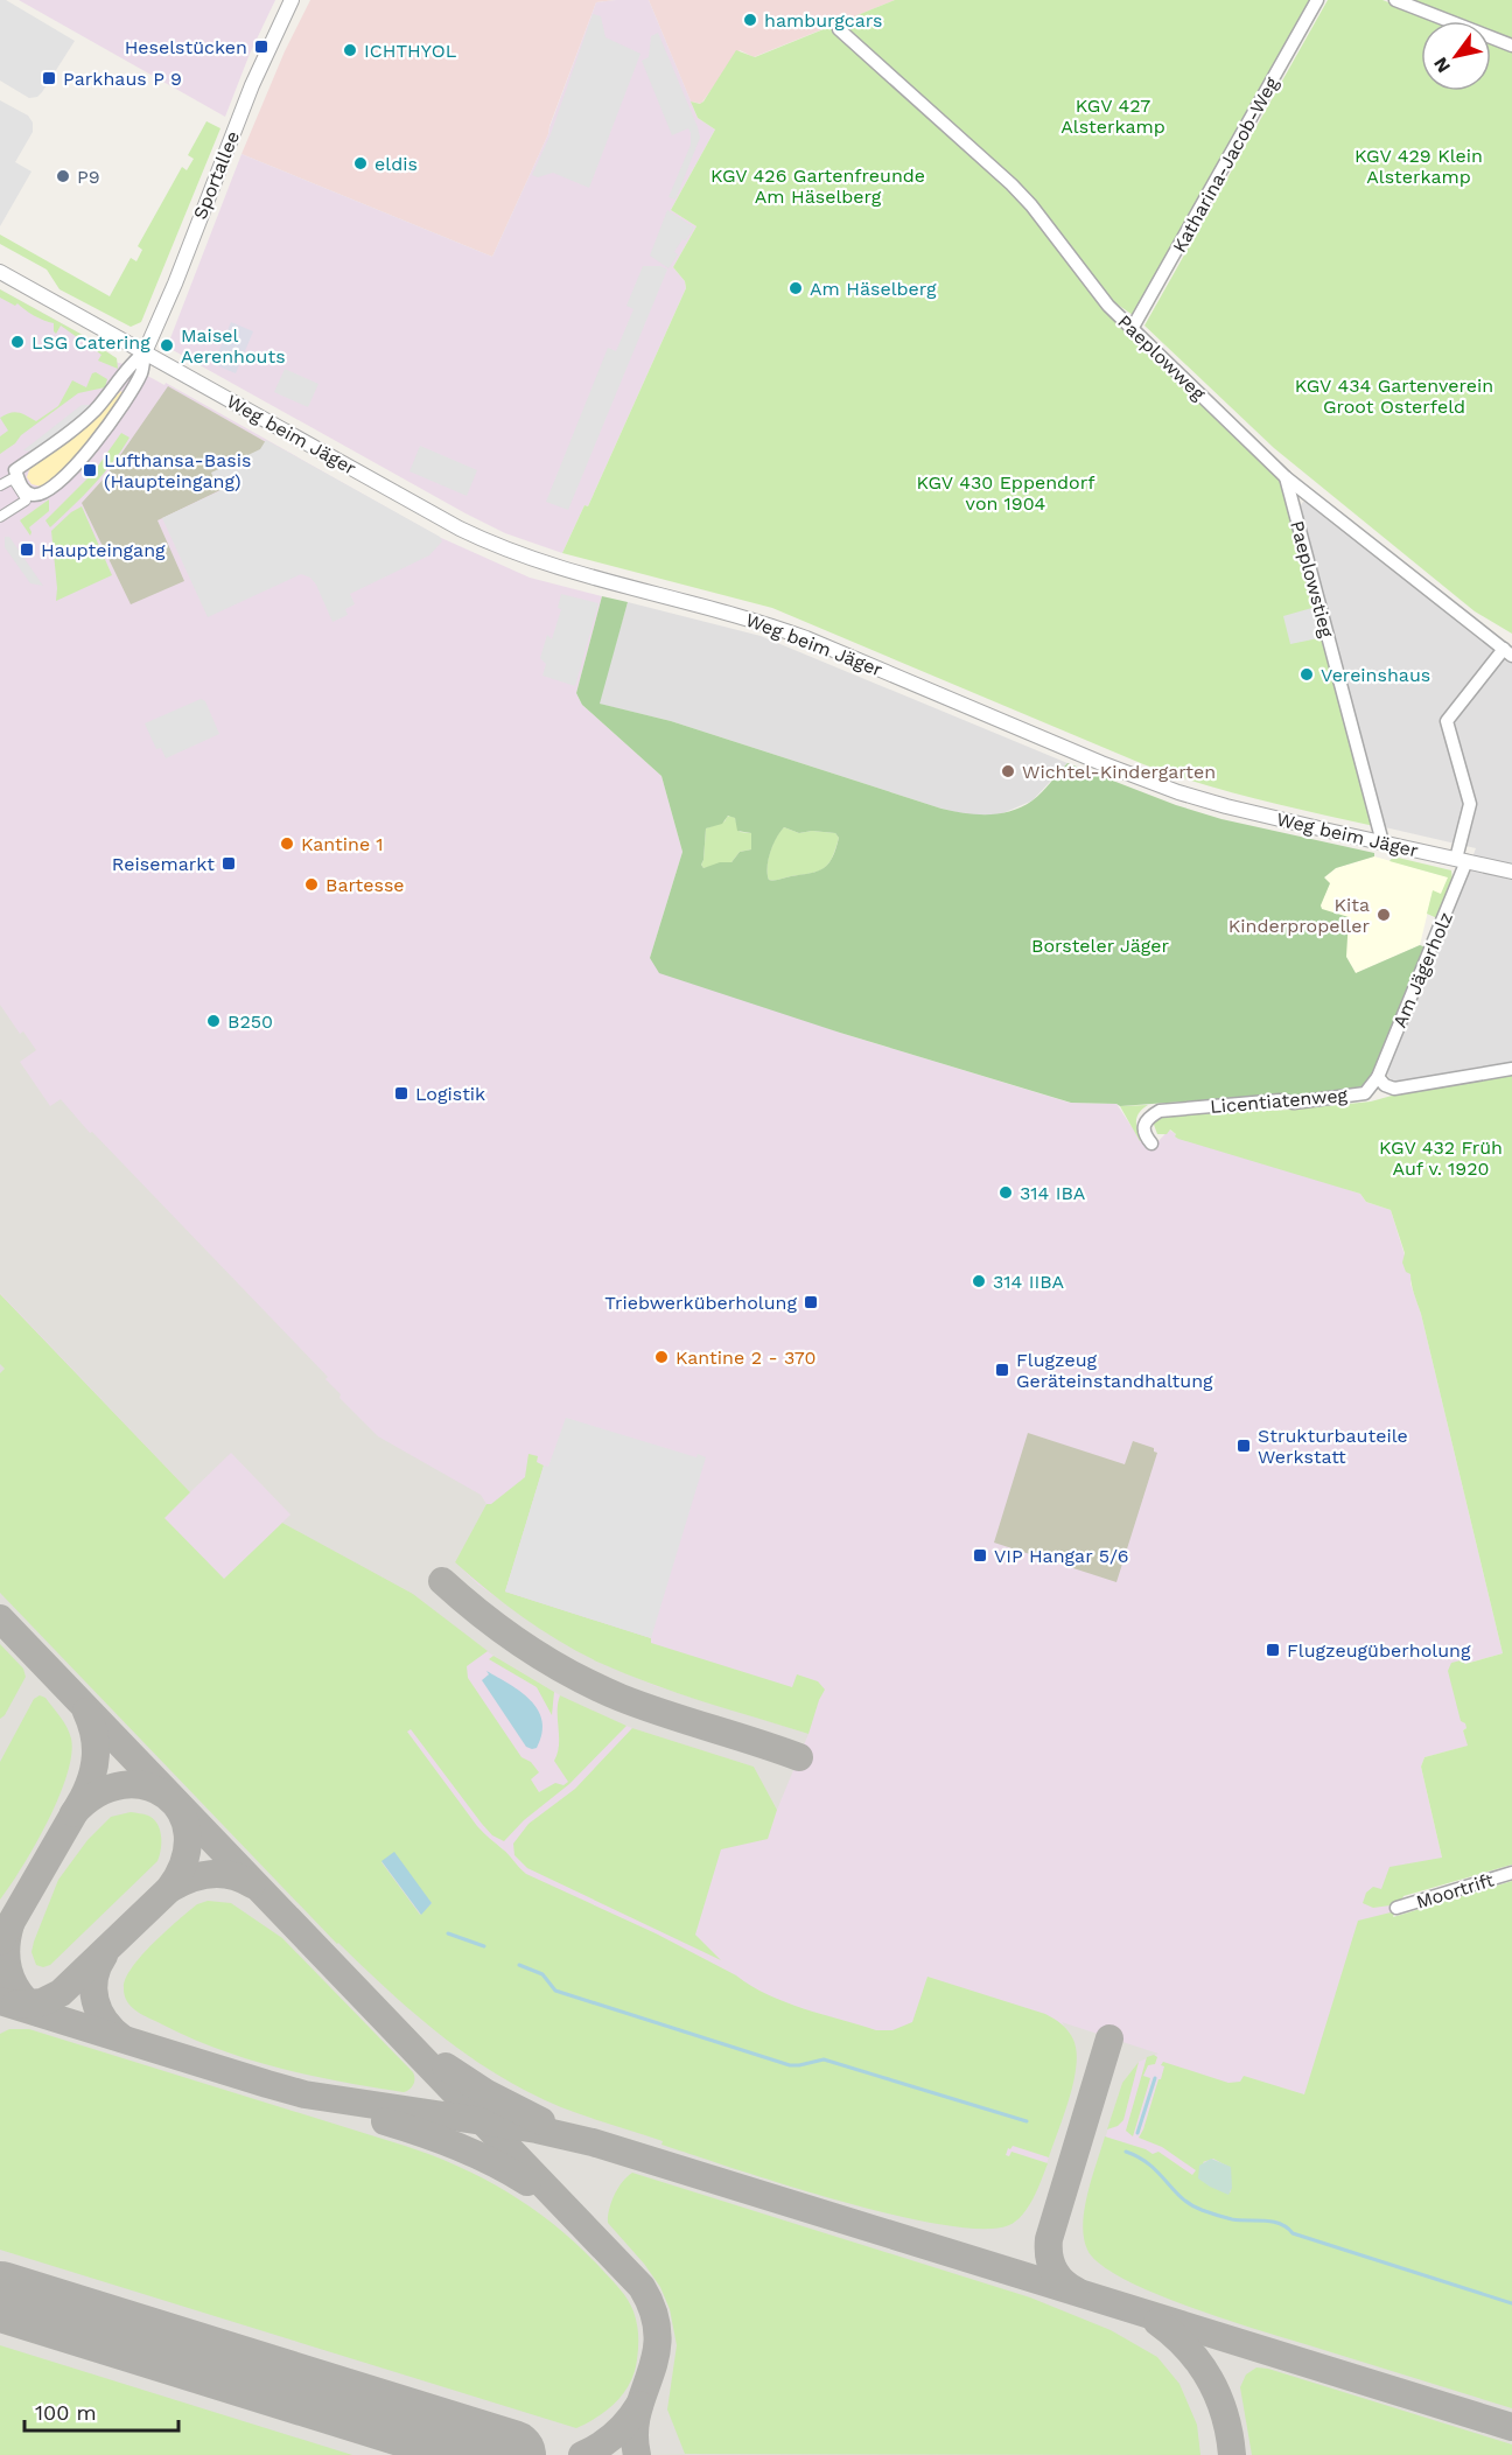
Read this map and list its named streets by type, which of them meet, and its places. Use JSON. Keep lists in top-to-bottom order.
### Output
{
  "streets": {
    "street": [
      "Katharina-Jacob-Weg",
      "Sportallee",
      "Paeplowweg",
      "Weg beim Jäger",
      "Paeplowstieg",
      "Am Jägerholz",
      "Licentiatenweg",
      "Moortrift"
    ]
  },
  "crossings": [
    ["Katharina-Jacob-Weg", "Paeplowweg"],
    ["Sportallee", "Weg beim Jäger"],
    ["Paeplowweg", "Paeplowstieg"],
    ["Paeplowweg", "Am Jägerholz"],
    ["Weg beim Jäger", "Paeplowstieg"],
    ["Weg beim Jäger", "Am Jägerholz"],
    ["Am Jägerholz", "Licentiatenweg"]
  ],
  "parks": [
    "KGV 427 Alsterkamp",
    "KGV 429 Klein Alsterkamp",
    "KGV 426 Gartenfreunde Am Häselberg",
    "KGV 434 Gartenverein Groot Osterfeld",
    "KGV 430 Eppendorf von 1904",
    "Borsteler Jäger",
    "KGV 432 Früh Auf v. 1920"
  ],
  "places": {
    "other": [
      "hamburgcars",
      "ICHTHYOL",
      "eldis",
      "P9",
      "Am Häselberg",
      "LSG Catering",
      "Maisel Aerenhouts",
      "Vereinshaus",
      "Wichtel-Kindergarten",
      "Kantine 1",
      "Bartesse",
      "Kita Kinderpropeller",
      "B250",
      "314 IBA",
      "314 IIBA",
      "Kantine 2 - 370"
    ],
    "transit": [
      "Heselstücken",
      "Parkhaus P 9",
      "Lufthansa-Basis (Haupteingang)",
      "Haupteingang",
      "Reisemarkt",
      "Logistik",
      "Triebwerküberholung",
      "Flugzeug Geräteinstandhaltung",
      "Strukturbauteile Werkstatt",
      "VIP Hangar 5/6",
      "Flugzeugüberholung"
    ]
  },
  "scale_bar": "100 m",
  "north": "bottom left"
}
